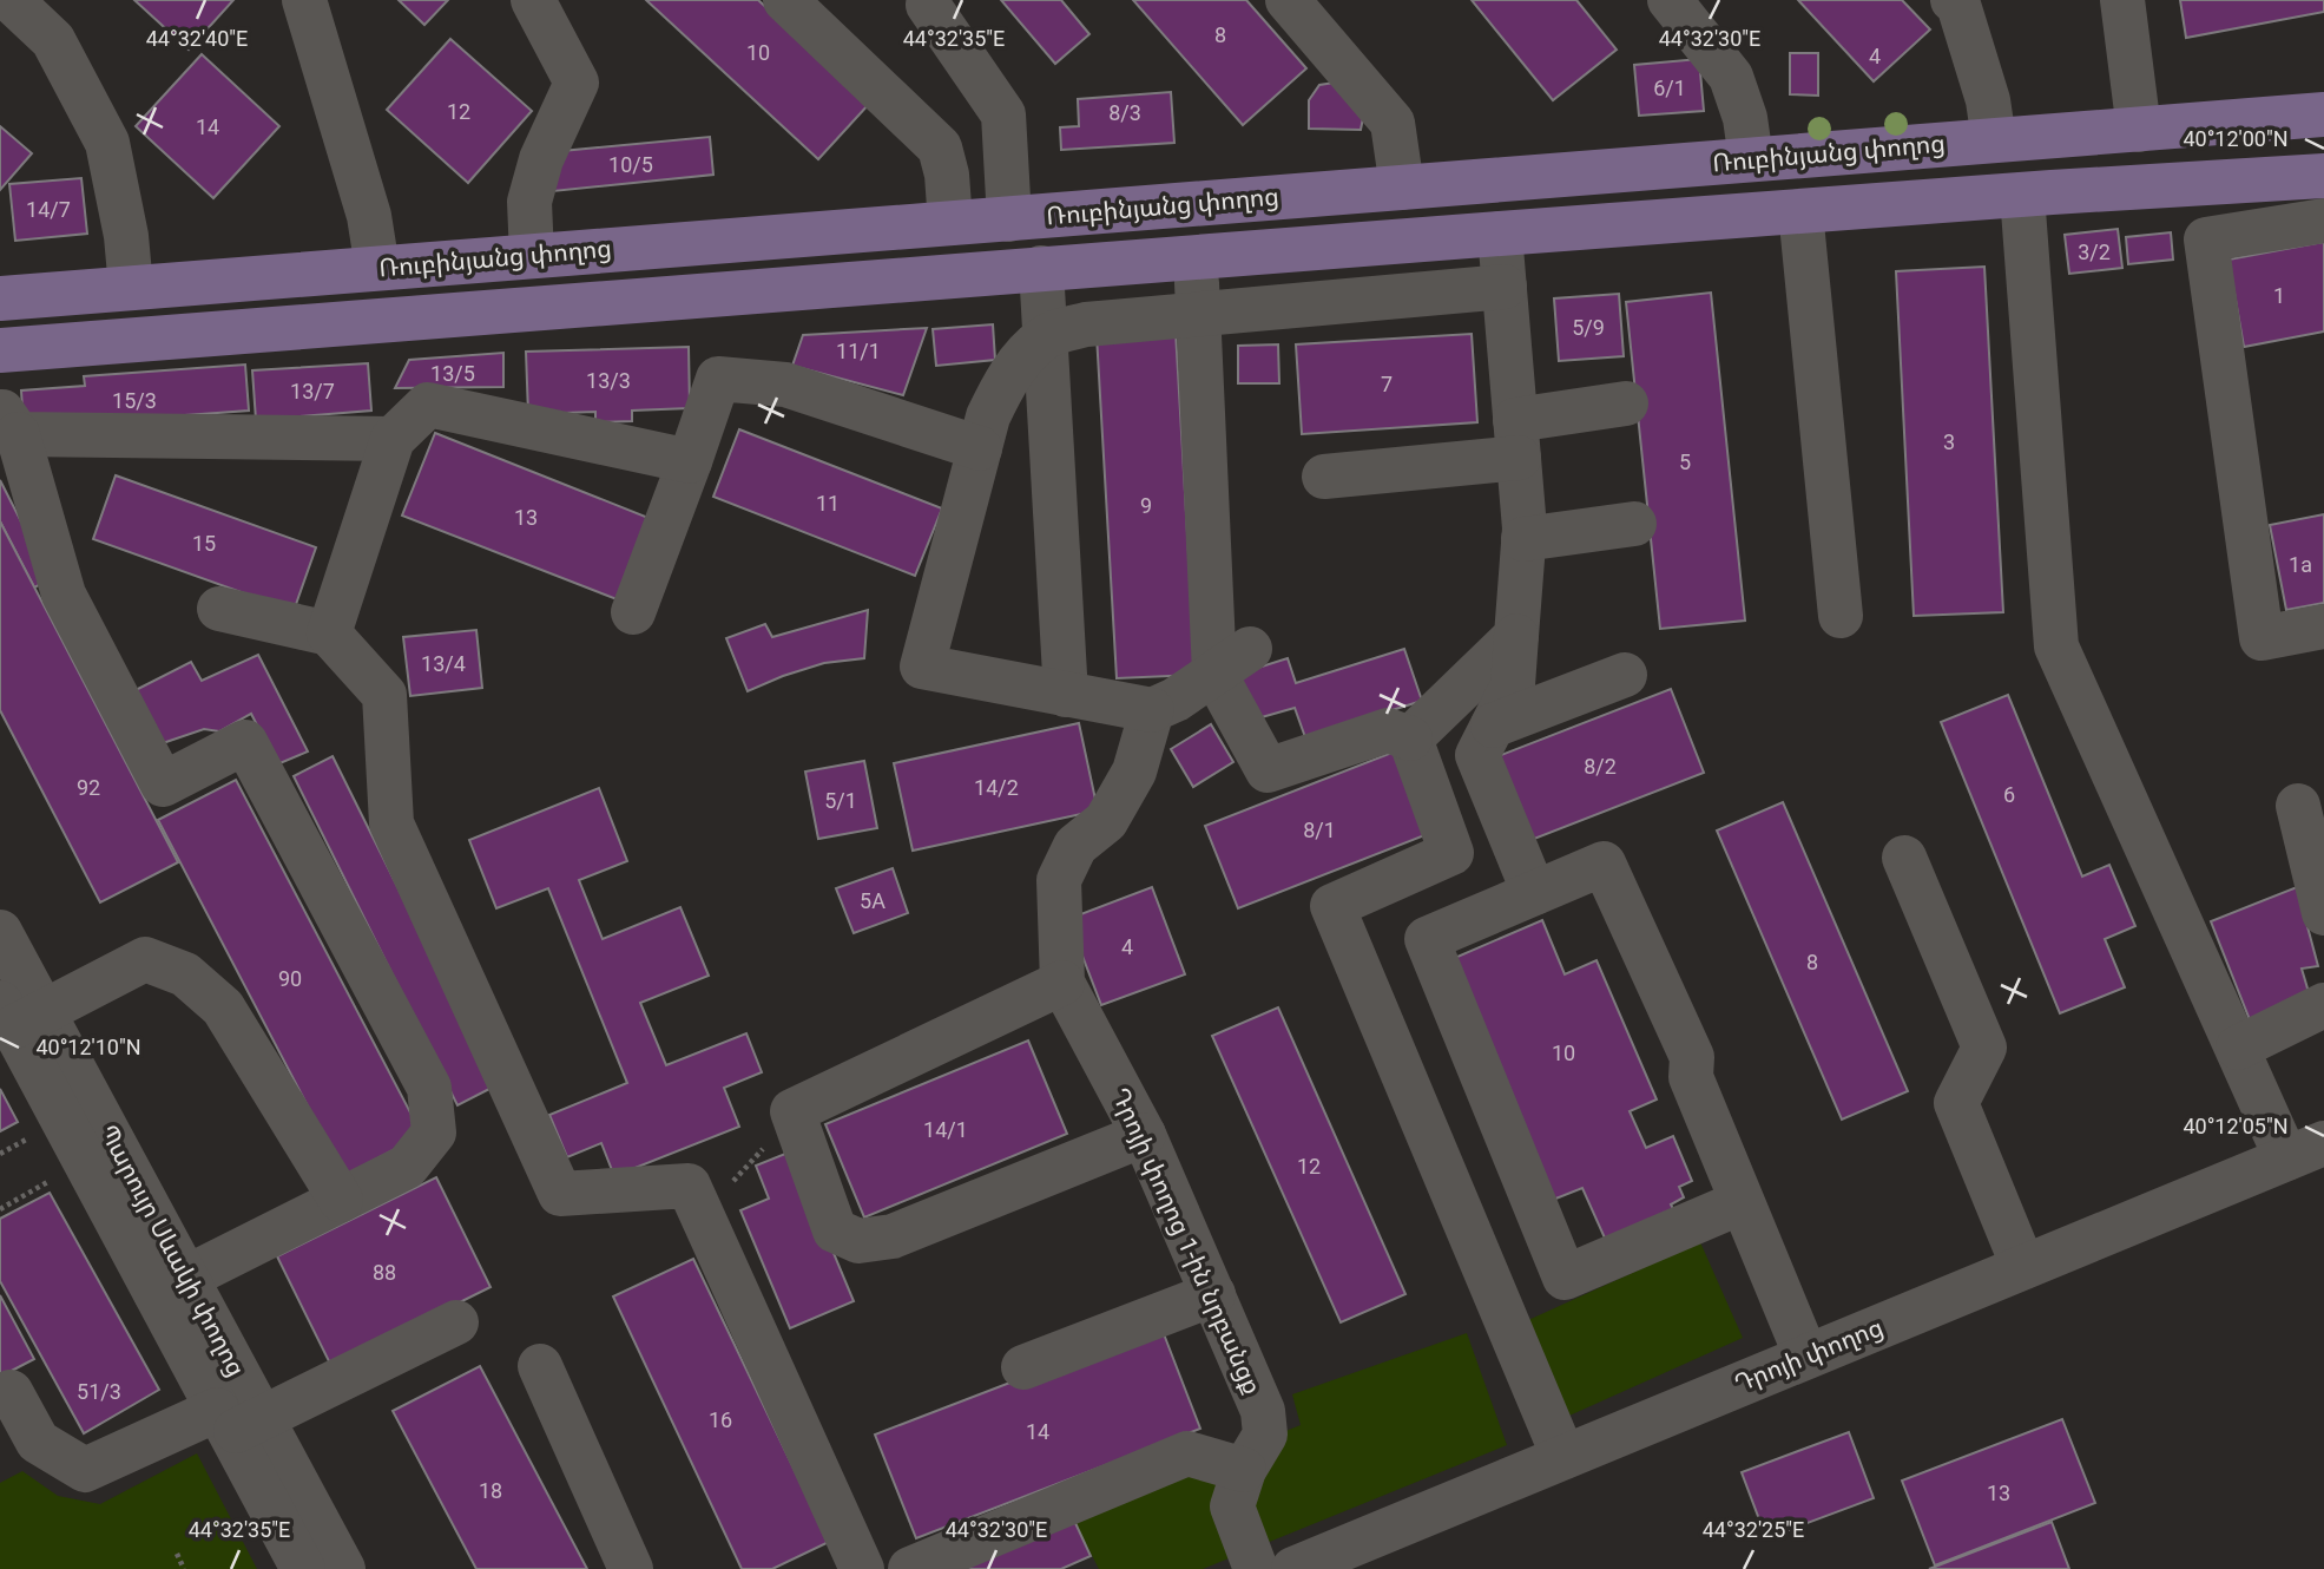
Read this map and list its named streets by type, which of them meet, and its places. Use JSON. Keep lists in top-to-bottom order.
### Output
{
  "streets": {
    "main road": ["Ռուբինյանց փողոց"],
    "street": ["Դրոյի փողոց 1-ին նրբանցք", "Պարույր Սևակի փողոց", "Դրոյի փողոց"]
  },
  "house_numbers": [
    "8",
    "10",
    "4",
    "6/1",
    "12",
    "8/3",
    "14",
    "10/5",
    "14/7",
    "3/2",
    "1",
    "5/9",
    "11/1",
    "13/5",
    "13/3",
    "7",
    "13/7",
    "15/3",
    "3",
    "5",
    "11",
    "9",
    "13",
    "15",
    "1a",
    "13/4",
    "8/2",
    "92",
    "14/2",
    "6",
    "5/1",
    "8/1",
    "5A",
    "4",
    "8",
    "90",
    "10",
    "14/1",
    "12",
    "88",
    "51/3",
    "16",
    "14",
    "18",
    "13"
  ],
  "coordinates": [
    "44°32'40\"E",
    "44°32'35\"E",
    "44°32'30\"E",
    "40°12'00\"N",
    "40°12'10\"N",
    "40°12'05\"N",
    "44°32'25\"E"
  ]
}
